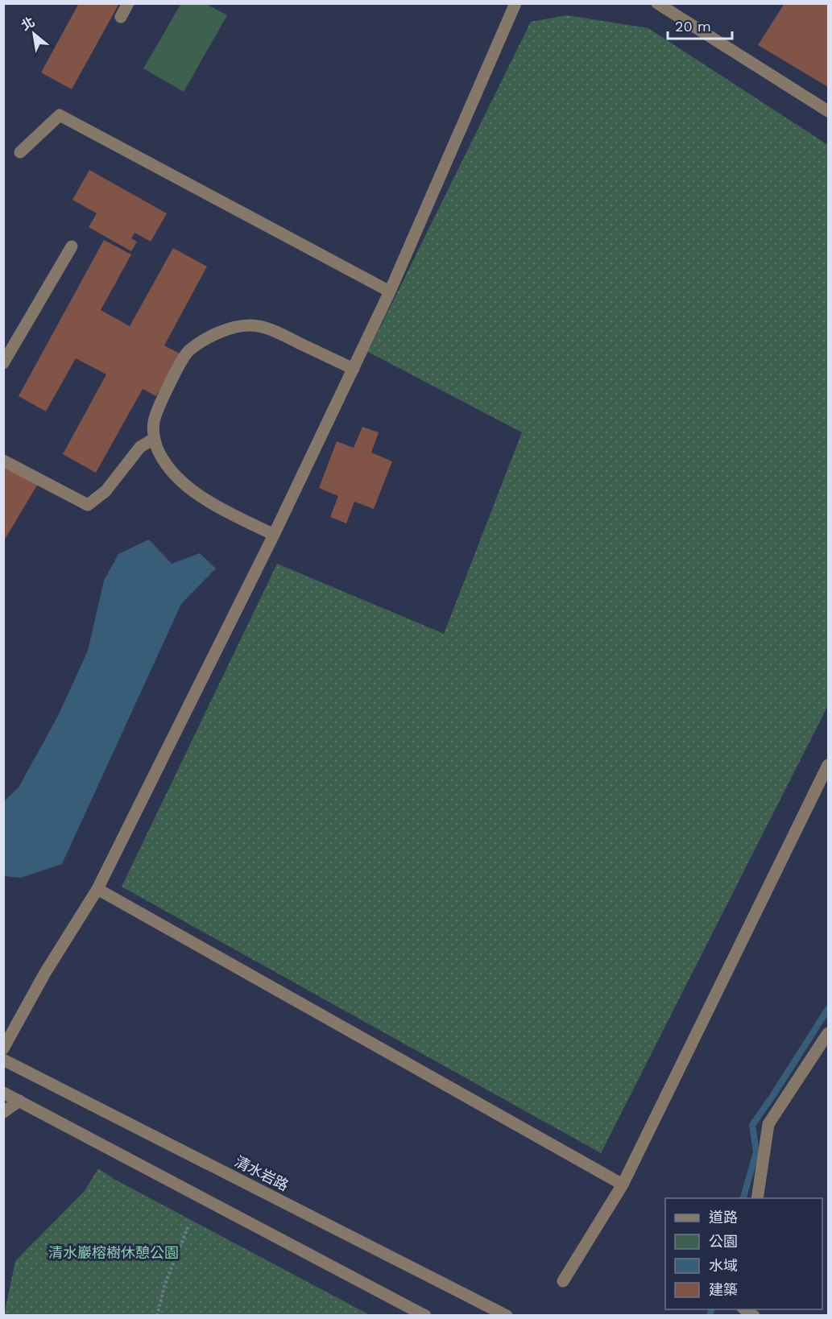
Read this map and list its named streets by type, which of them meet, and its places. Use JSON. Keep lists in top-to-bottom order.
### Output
{
  "streets": {
    "street": ["清水岩路"]
  },
  "parks": ["清水巖榕樹休憩公園"],
  "legend": [
    "道路",
    "公園",
    "水域",
    "建築"
  ],
  "scale_bar": "20 m",
  "north": "top left"
}
